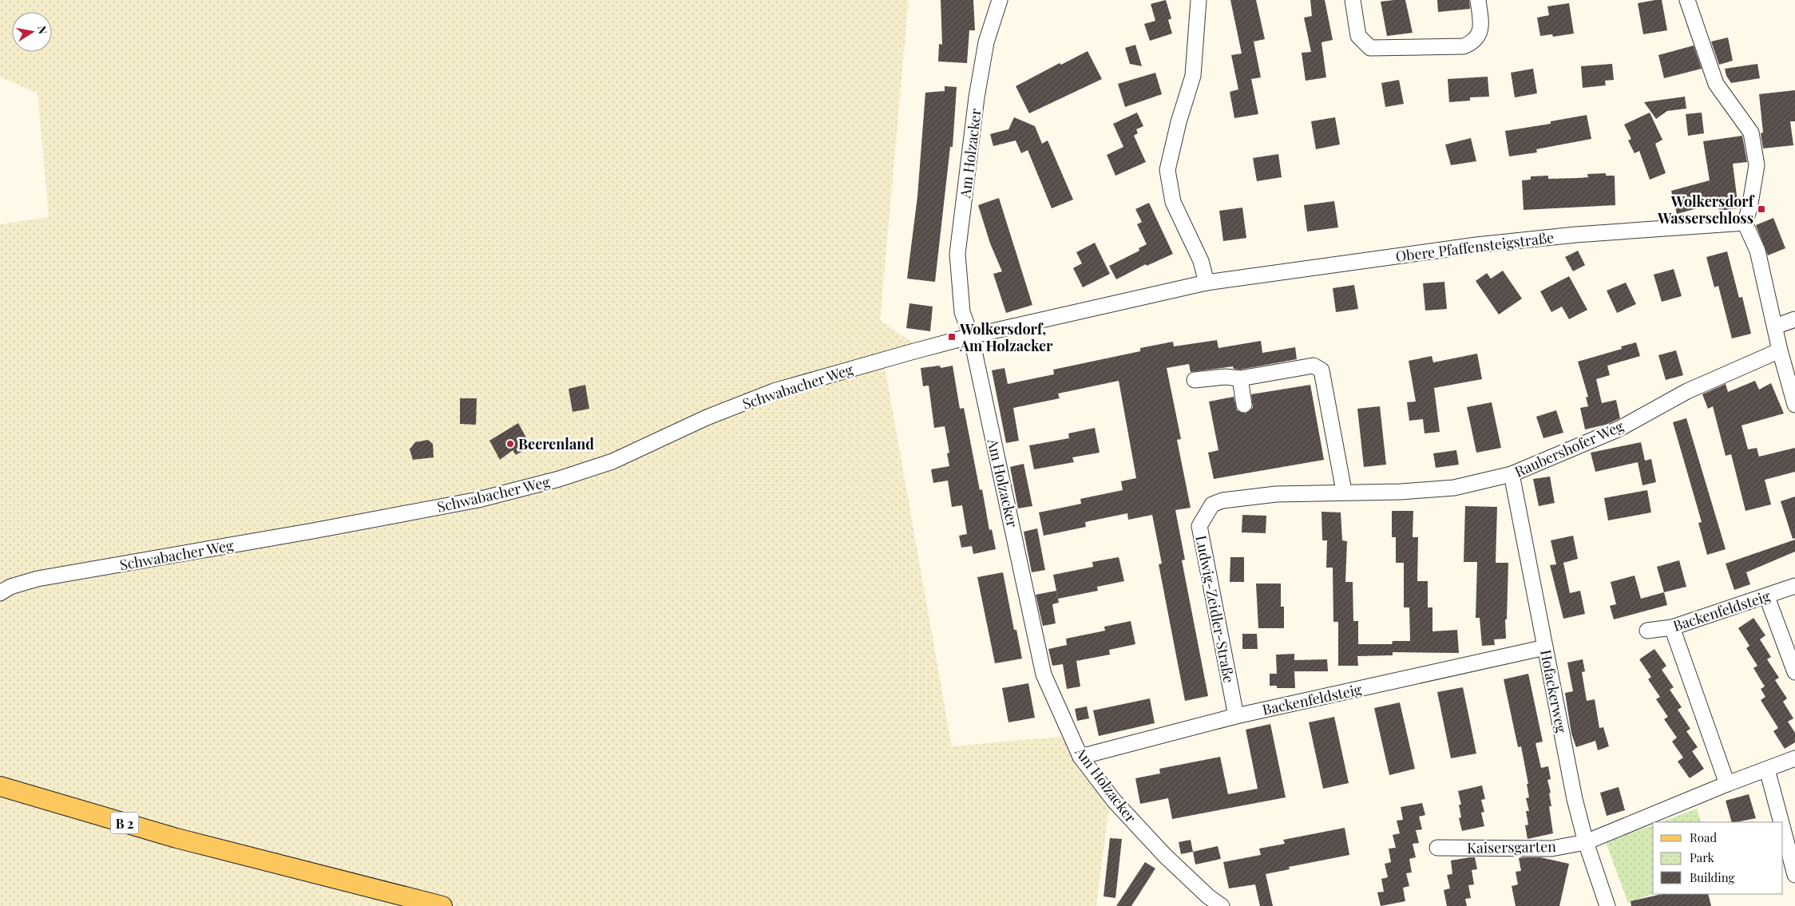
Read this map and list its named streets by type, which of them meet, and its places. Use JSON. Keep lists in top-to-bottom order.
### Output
{
  "streets": {
    "main road": ["B 2"],
    "street": [
      "Am Holzacker",
      "Obere Pfaffensteigstraße",
      "Schwabacher Weg",
      "Raubershofer Weg",
      "Ludwig-Zeidler-Straße",
      "Backenfeldsteig",
      "Hofackerweg",
      "Kaisersgarten"
    ]
  },
  "crossings": [
    ["Am Holzacker", "Obere Pfaffensteigstraße"],
    ["Am Holzacker", "Schwabacher Weg"],
    ["Am Holzacker", "Backenfeldsteig"],
    ["Obere Pfaffensteigstraße", "Schwabacher Weg"],
    ["Raubershofer Weg", "Ludwig-Zeidler-Straße"],
    ["Raubershofer Weg", "Hofackerweg"],
    ["Ludwig-Zeidler-Straße", "Backenfeldsteig"],
    ["Backenfeldsteig", "Hofackerweg"],
    ["Hofackerweg", "Kaisersgarten"]
  ],
  "places": {
    "transit": ["Wolkersdorf Wasserschloss", "Wolkersdorf, Am Holzacker"],
    "other": ["Beerenland"]
  },
  "legend": ["Road", "Park", "Building"],
  "north": "right"
}
